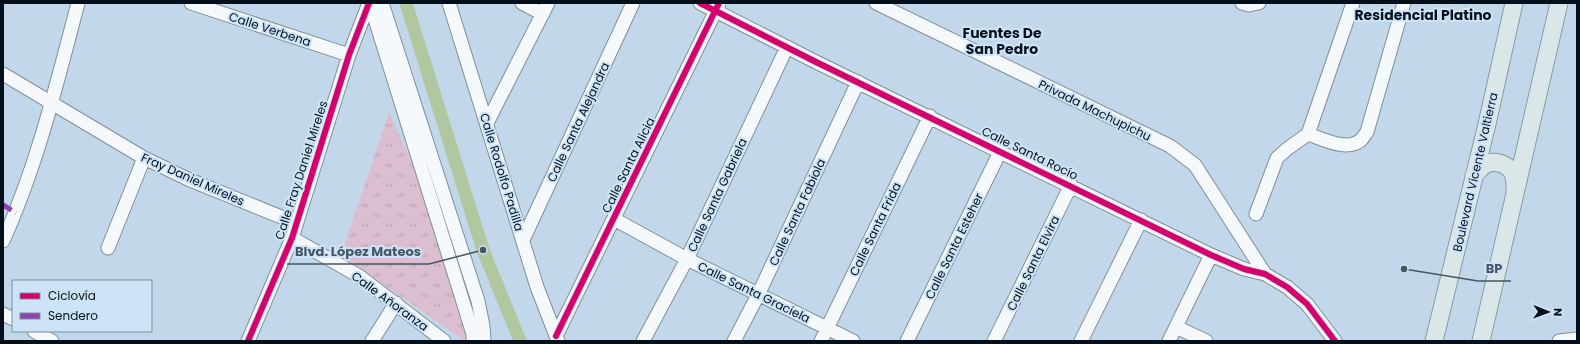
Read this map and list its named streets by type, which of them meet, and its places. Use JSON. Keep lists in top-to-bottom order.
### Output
{
  "streets": {
    "main road": ["Boulevard Vicente Valtierra"],
    "street": [
      "Calle Verbena",
      "Privada Machupichu",
      "Calle Santa Alejandra",
      "Calle Santa Rocío",
      "Calle Santa Alicia",
      "Calle Fray Daniel Mireles",
      "Calle Rodolfo Padilla",
      "Fray Daniel Mireles",
      "Calle Santa Gabriela",
      "Calle Santa Fabiola",
      "Calle Santa Frida",
      "Calle Santa Esteher",
      "Calle Santa Elvira",
      "Calle Santa Graciela",
      "Calle Añoranza"
    ]
  },
  "crossings": [
    ["Calle Verbena", "Calle Fray Daniel Mireles"],
    ["Privada Machupichu", "Calle Santa Rocío"],
    ["Calle Santa Alejandra", "Calle Rodolfo Padilla"],
    ["Calle Santa Rocío", "Calle Santa Alicia"],
    ["Calle Santa Rocío", "Calle Santa Gabriela"],
    ["Calle Santa Rocío", "Calle Santa Fabiola"],
    ["Calle Santa Rocío", "Calle Santa Frida"],
    ["Calle Santa Rocío", "Calle Santa Esteher"],
    ["Calle Santa Rocío", "Calle Santa Elvira"],
    ["Calle Santa Alicia", "Calle Rodolfo Padilla"],
    ["Calle Santa Alicia", "Calle Santa Graciela"],
    ["Calle Fray Daniel Mireles", "Fray Daniel Mireles"],
    ["Calle Fray Daniel Mireles", "Calle Añoranza"],
    ["Calle Santa Gabriela", "Calle Santa Graciela"],
    ["Calle Santa Fabiola", "Calle Santa Graciela"],
    ["Calle Santa Frida", "Calle Santa Graciela"]
  ],
  "districts": ["Residencial Platino", "Fuentes De San Pedro"],
  "places": ["Blvd. López Mateos", "BP"],
  "legend": ["Ciclovía", "Sendero"],
  "north": "right"
}
